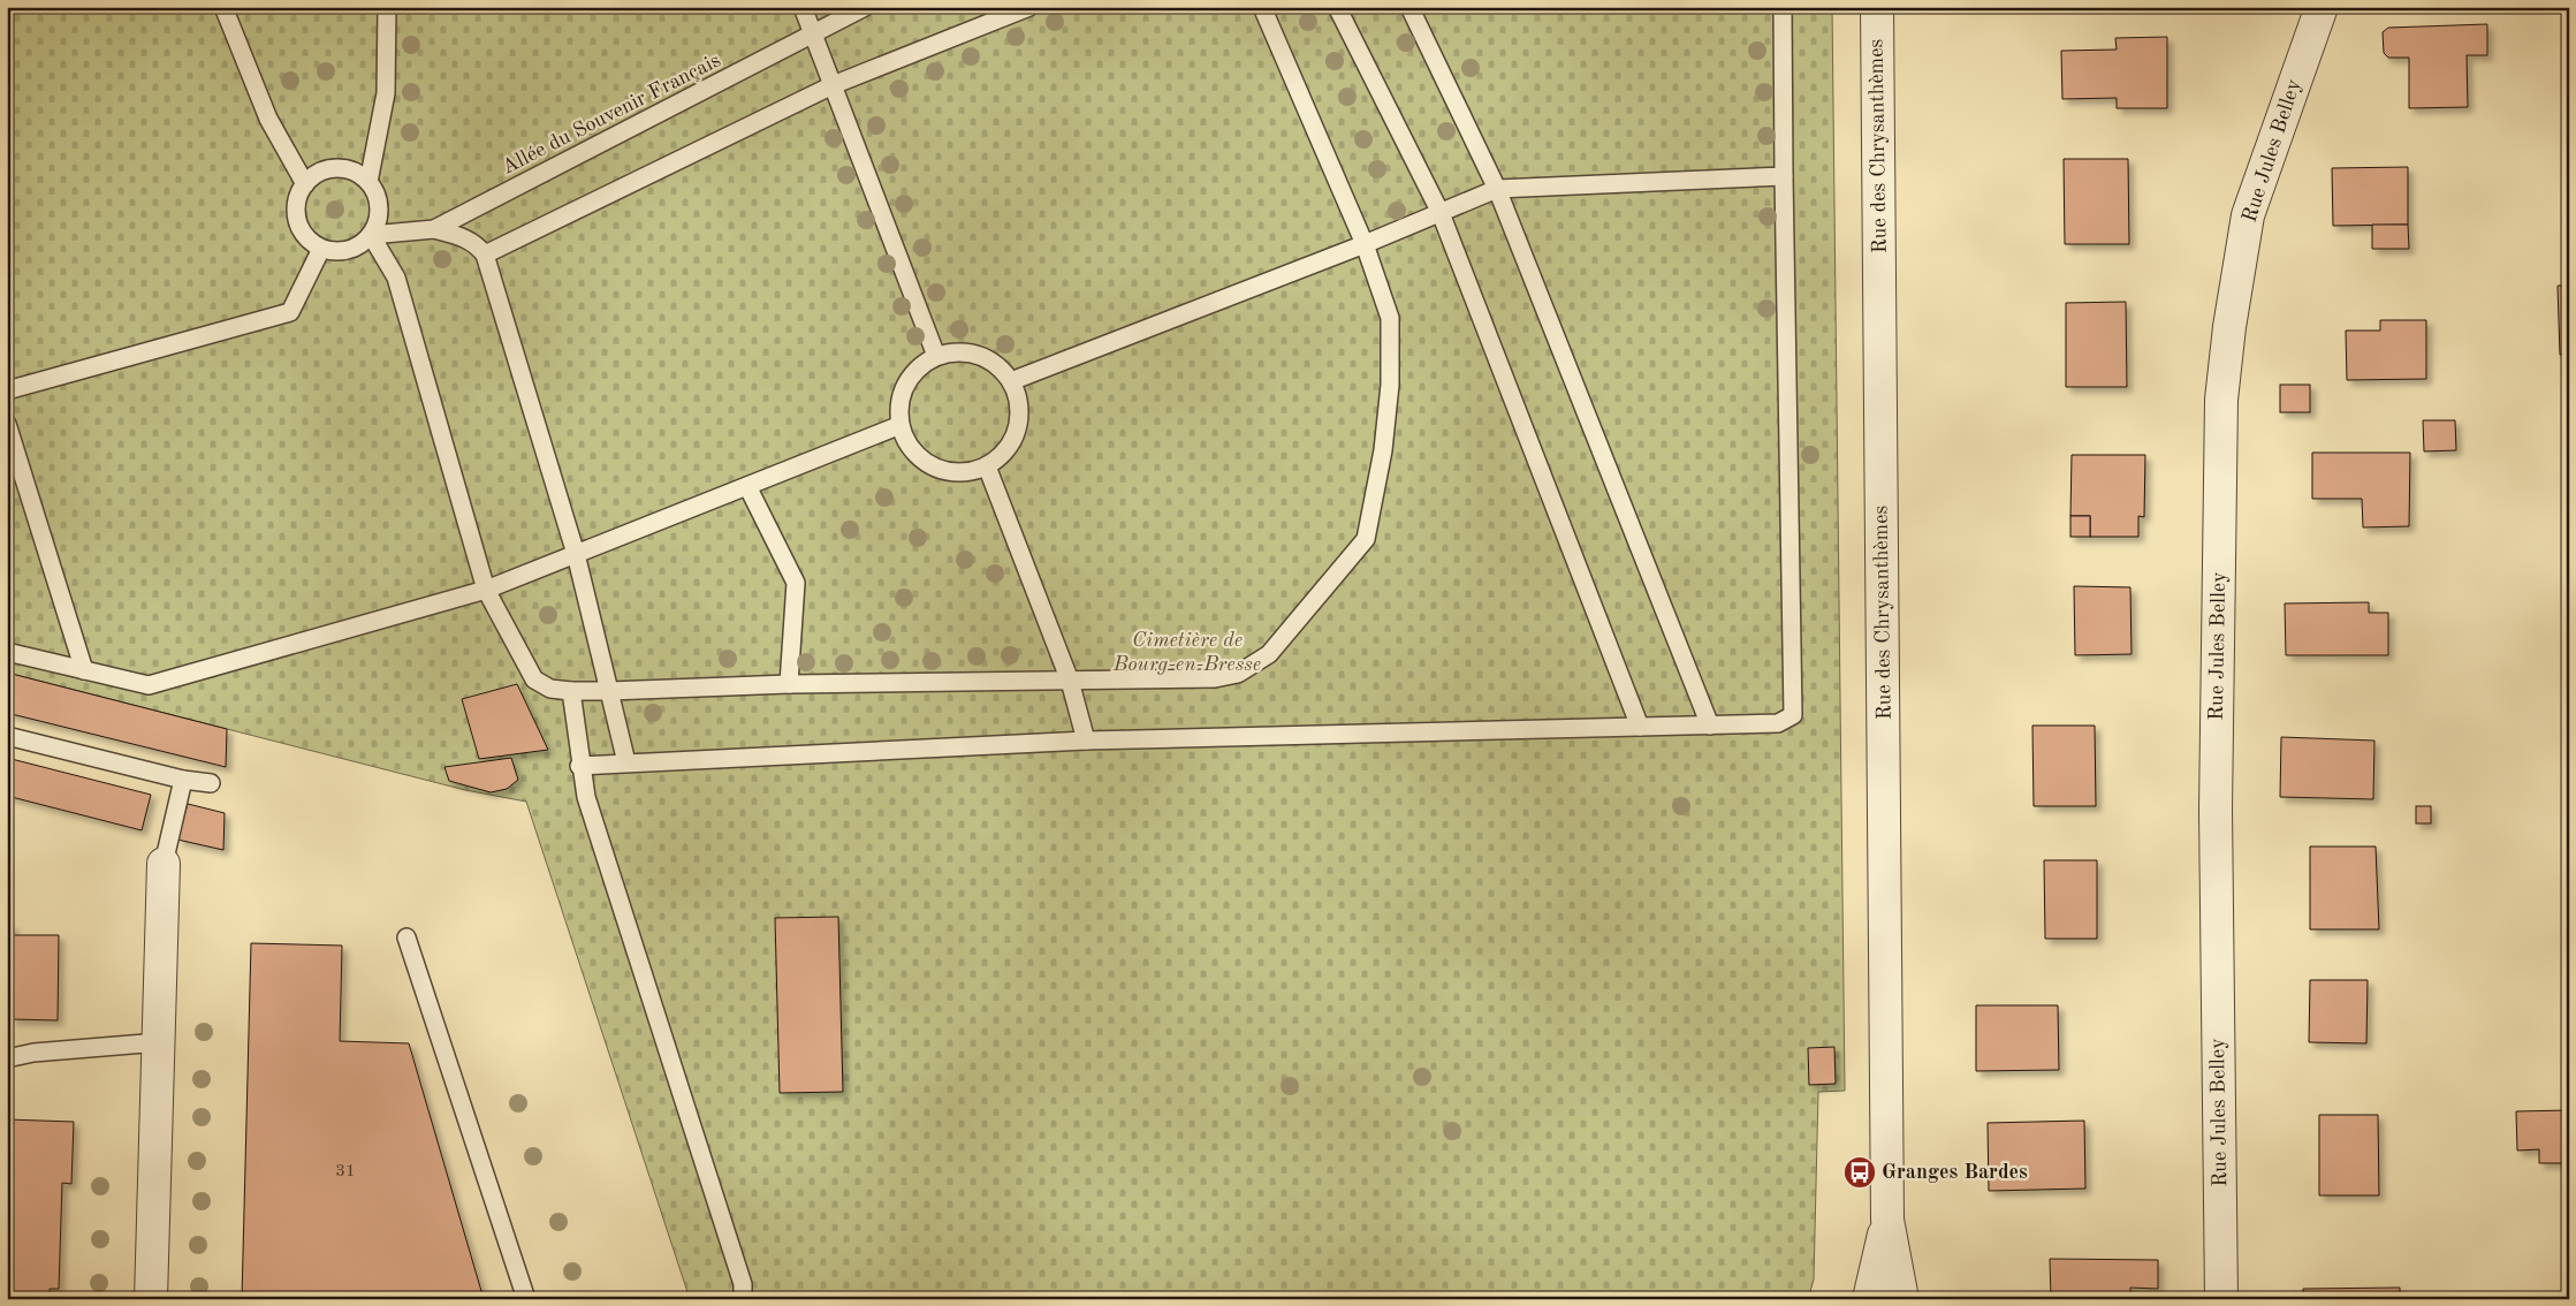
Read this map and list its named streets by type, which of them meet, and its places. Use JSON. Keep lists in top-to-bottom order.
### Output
{
  "streets": {
    "street": ["Rue des Chrysanthèmes", "Rue Jules Belley"],
    "lane": ["Allée du Souvenir Français"]
  },
  "parks": ["Cimetière de Bourg-en-Bresse"],
  "places": {
    "bus stop": ["Granges Bardes"]
  },
  "house_numbers": ["31"]
}
